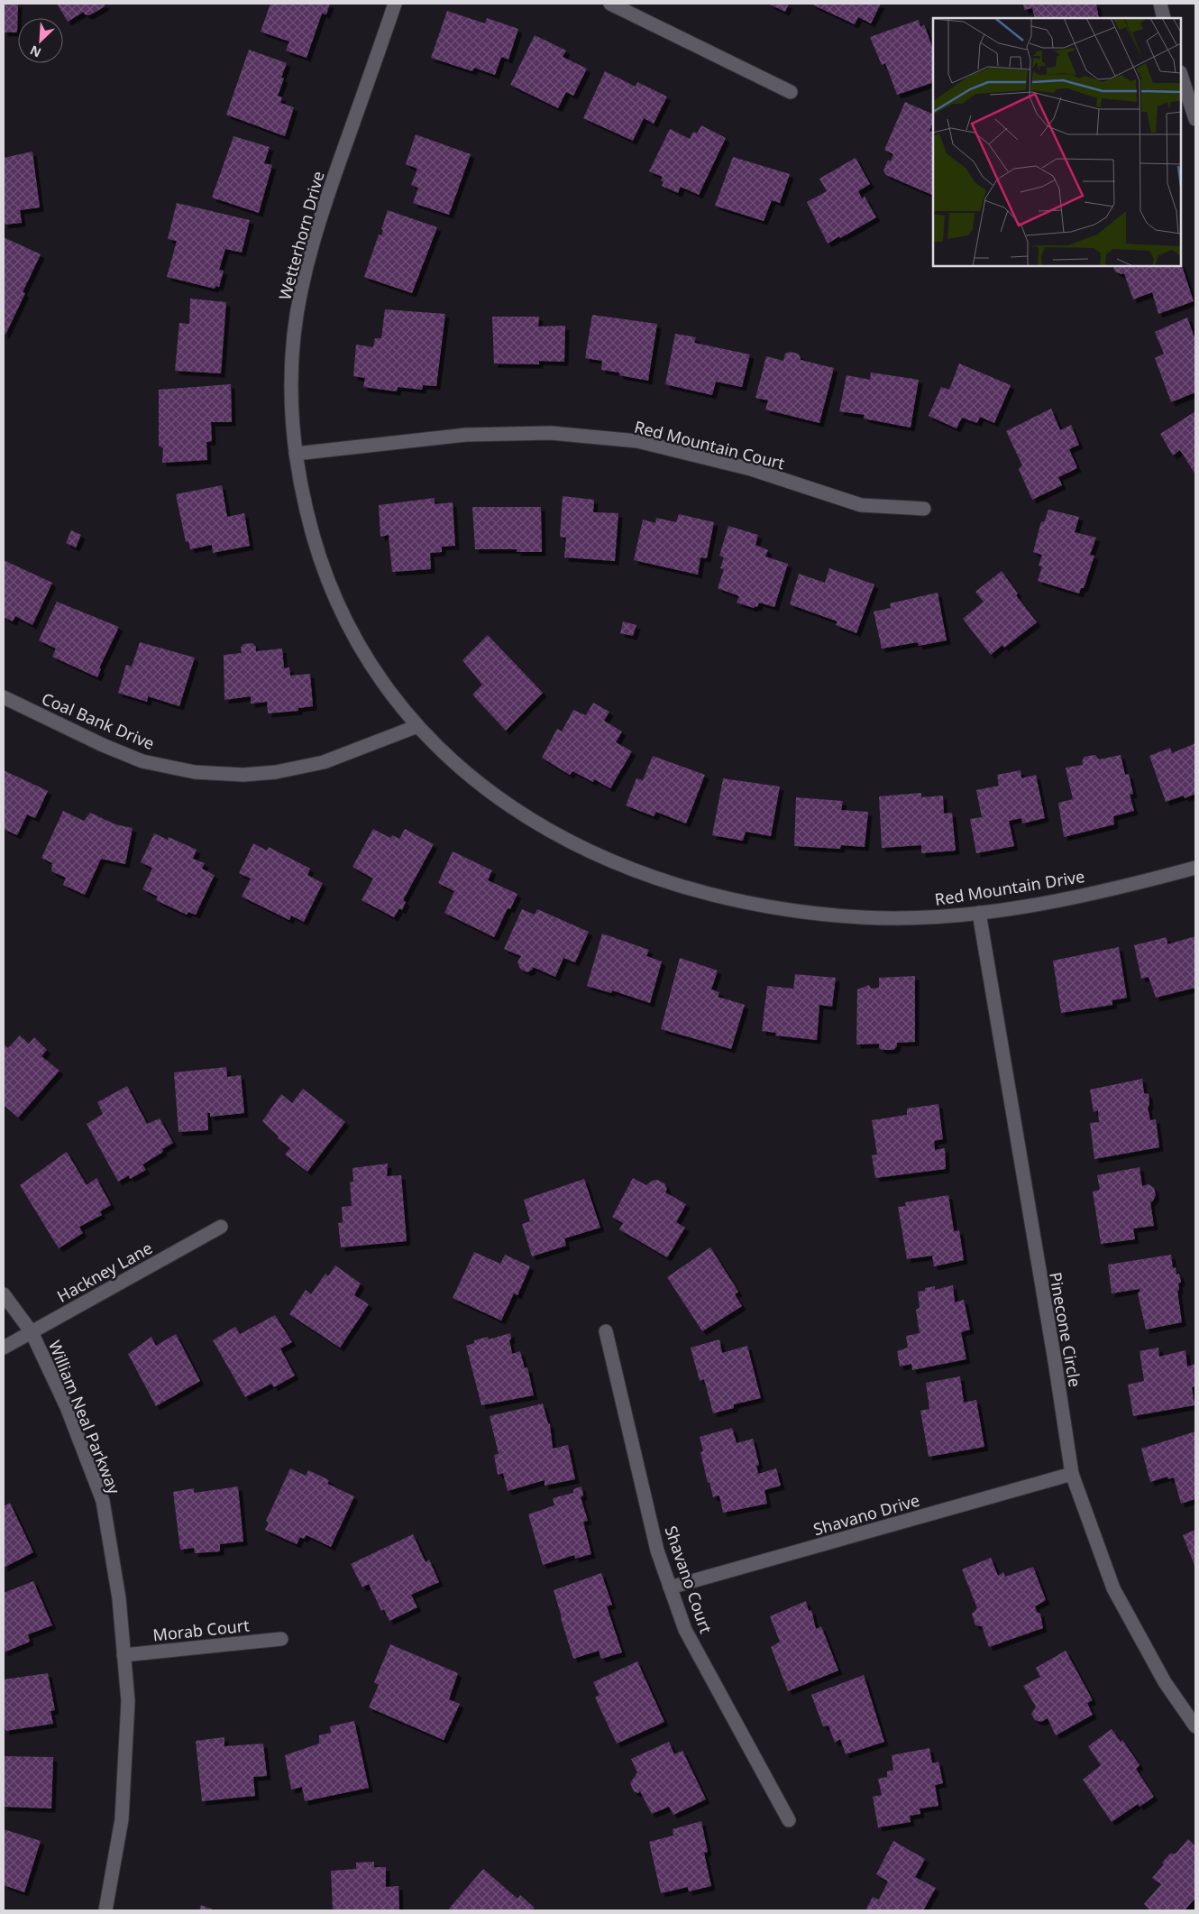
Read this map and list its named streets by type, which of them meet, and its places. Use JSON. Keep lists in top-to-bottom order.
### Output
{
  "streets": {
    "street": [
      "Wetterhorn Drive",
      "Red Mountain Court",
      "Coal Bank Drive",
      "Red Mountain Drive",
      "Hackney Lane",
      "Pinecone Circle",
      "William Neal Parkway",
      "Shavano Drive",
      "Shavano Court",
      "Morab Court"
    ]
  },
  "crossings": [
    ["Wetterhorn Drive", "Red Mountain Court"],
    ["Wetterhorn Drive", "Coal Bank Drive"],
    ["Wetterhorn Drive", "Red Mountain Drive"],
    ["Coal Bank Drive", "Red Mountain Drive"],
    ["Red Mountain Drive", "Pinecone Circle"],
    ["Hackney Lane", "William Neal Parkway"],
    ["Pinecone Circle", "Shavano Drive"],
    ["William Neal Parkway", "Morab Court"],
    ["Shavano Drive", "Shavano Court"]
  ],
  "north": "bottom left"
}
